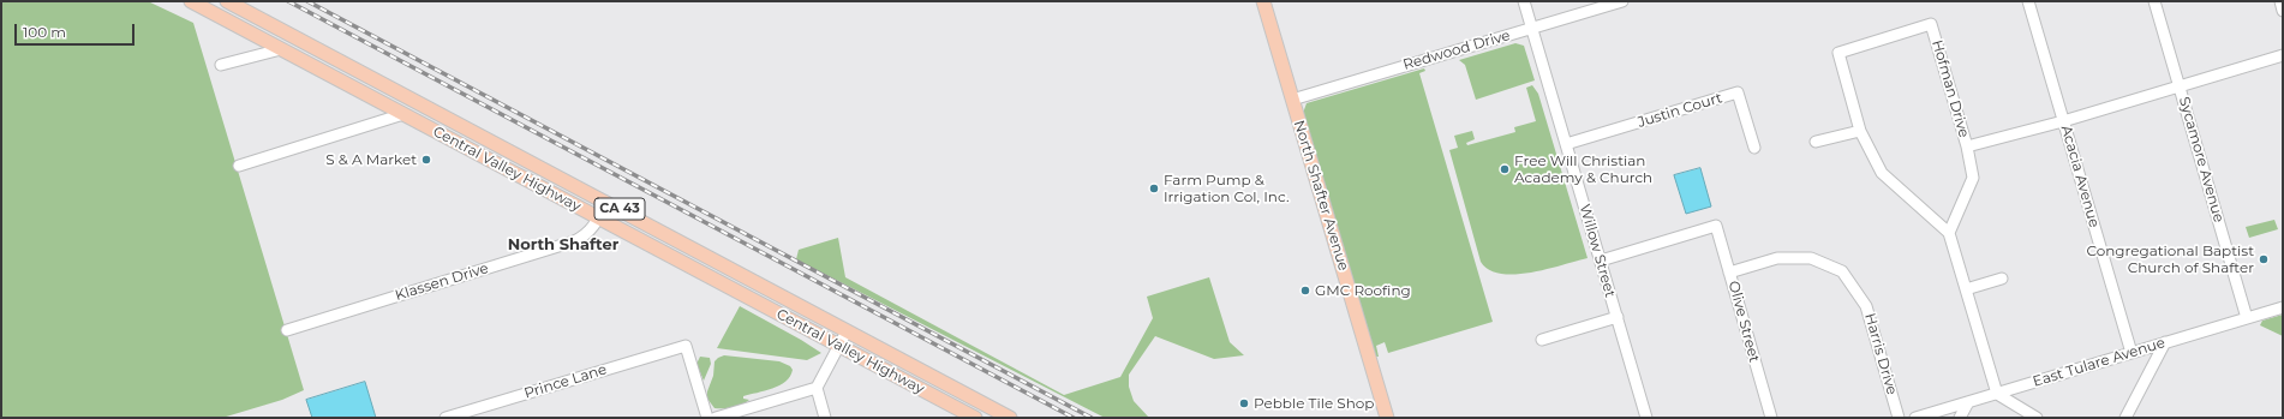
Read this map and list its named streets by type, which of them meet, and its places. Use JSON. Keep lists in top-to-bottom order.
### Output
{
  "streets": {
    "main road": ["Central Valley Highway", "North Shafter Avenue", "CA 43"],
    "street": [
      "Redwood Drive",
      "Hofman Drive",
      "Justin Court",
      "Sycamore Avenue",
      "Acacia Avenue",
      "Willow Street",
      "Klassen Drive",
      "Olive Street",
      "Harris Drive",
      "East Tulare Avenue",
      "Prince Lane"
    ]
  },
  "crossings": [
    ["Redwood Drive", "North Shafter Avenue"],
    ["Redwood Drive", "Willow Street"],
    ["Justin Court", "Willow Street"],
    ["Sycamore Avenue", "East Tulare Avenue"],
    ["Central Valley Highway", "Klassen Drive"],
    ["Acacia Avenue", "East Tulare Avenue"],
    ["Willow Street", "Olive Street"],
    ["Olive Street", "Harris Drive"]
  ],
  "districts": ["North Shafter"],
  "places": [
    "S & A Market",
    "Free Will Christian Academy & Church",
    "Farm Pump & Irrigation Col, Inc.",
    "Congregational Baptist Church of Shafter",
    "GMC Roofing",
    "Pebble Tile Shop"
  ],
  "scale_bar": "100 m"
}
